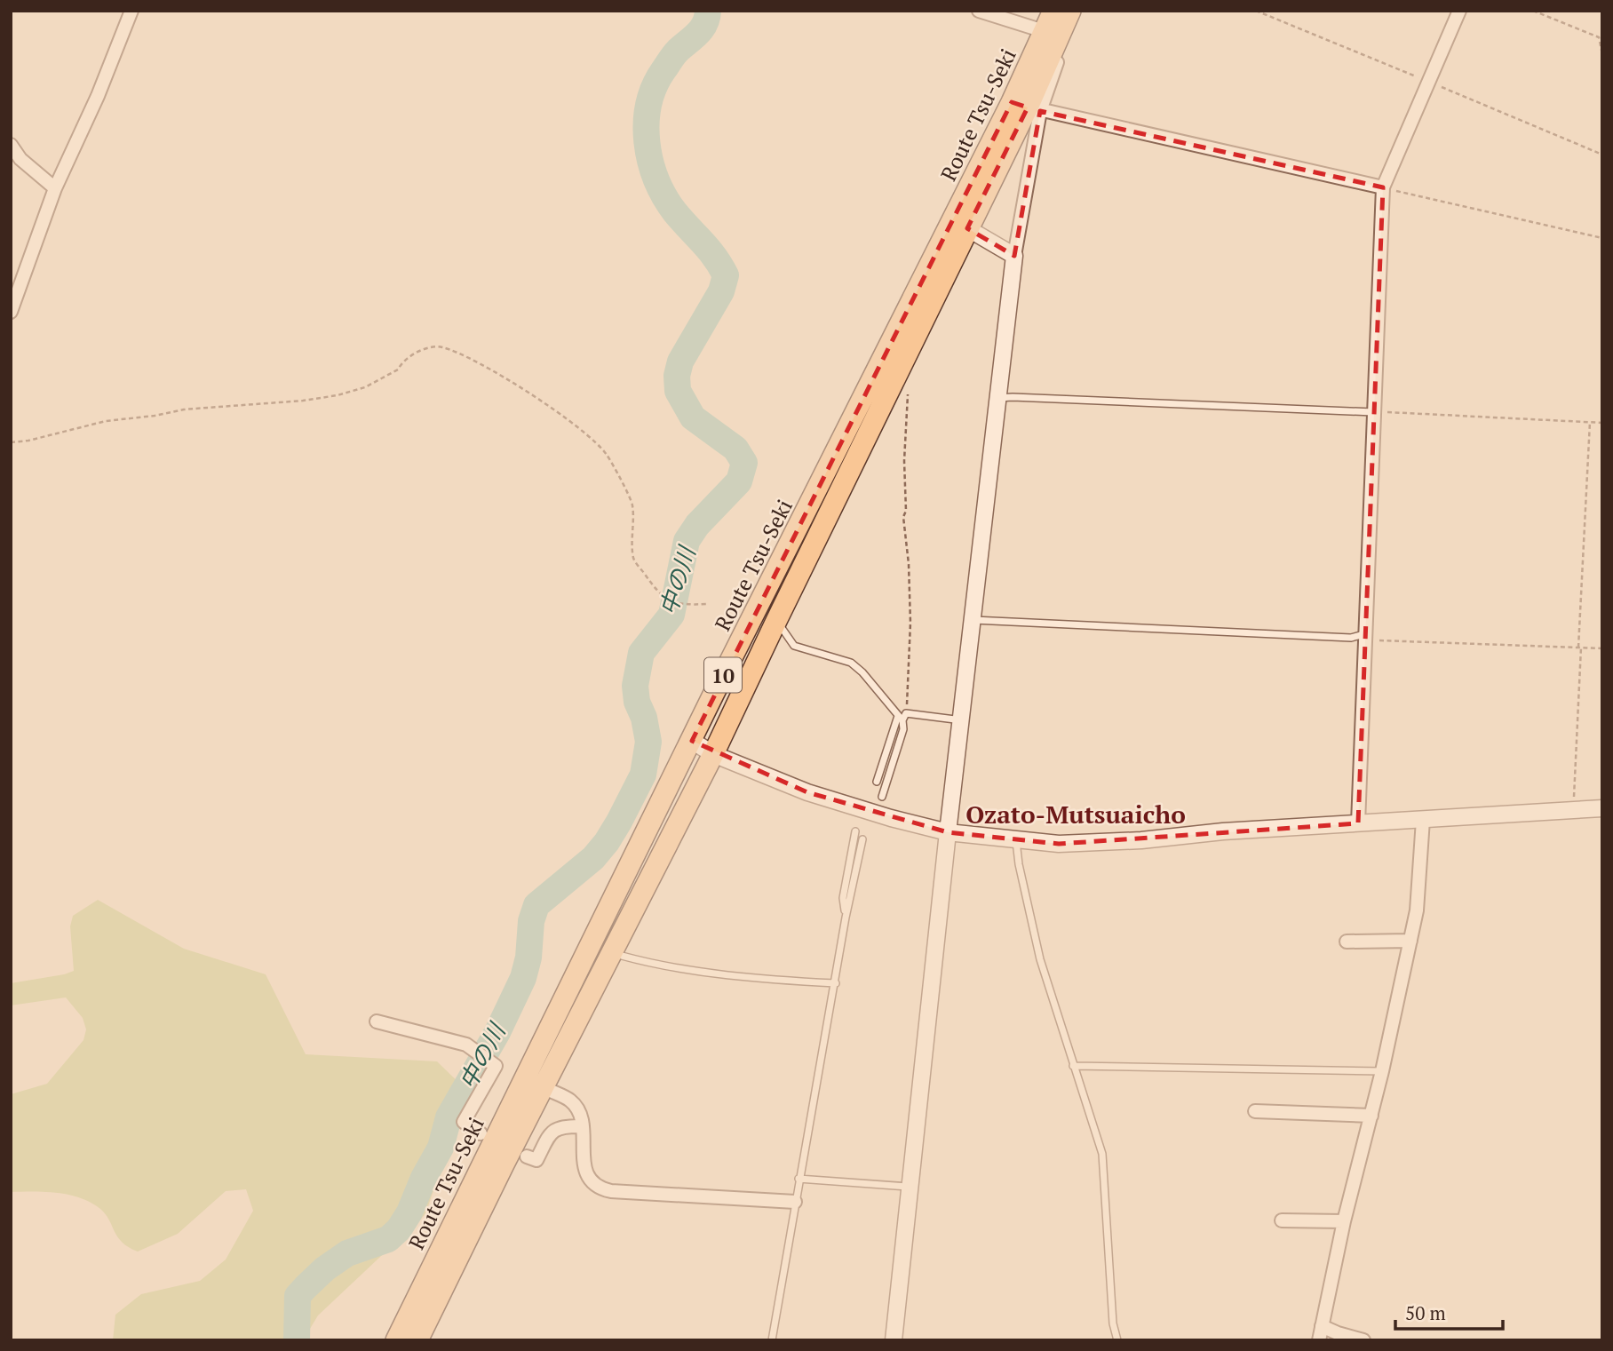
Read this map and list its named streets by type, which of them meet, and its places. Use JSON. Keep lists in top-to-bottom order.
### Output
{
  "streets": {
    "main road": ["Route Tsu-Seki", "10"]
  },
  "districts": ["Ozato-Mutsuaicho"],
  "water": ["中の川"],
  "scale_bar": "50 m"
}
